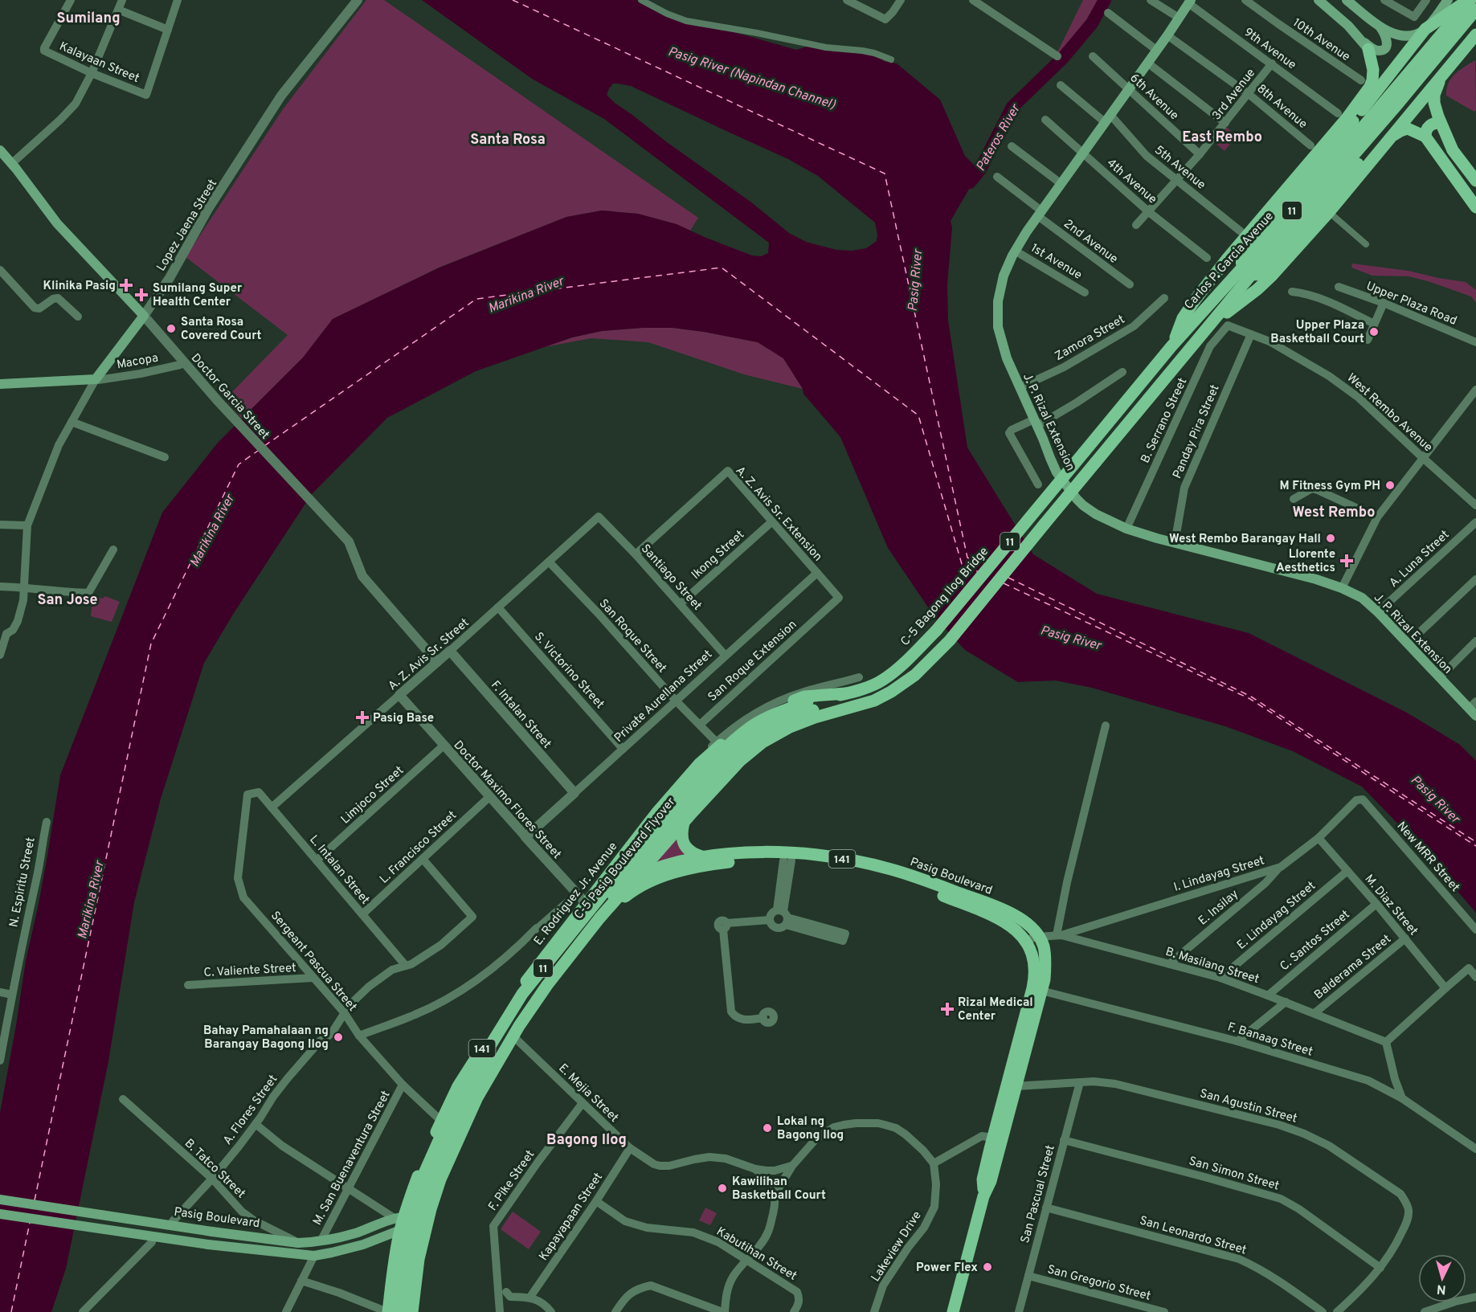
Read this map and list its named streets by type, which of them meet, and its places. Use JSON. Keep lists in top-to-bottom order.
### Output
{
  "streets": {
    "main road": [
      "11",
      "Lopez Jaena Street",
      "Carlos P. Garcia Avenue",
      "Doctor Garcia Street",
      "J. P. Rizal Extension",
      "C-5 Bagong Ilog Bridge",
      "C-5 Pasig Boulevard Flyover",
      "141",
      "Pasig Boulevard",
      "E. Rodriguez Jr. Avenue"
    ],
    "street": [
      "10th Avenue",
      "9th Avenue",
      "Kalayaan Street",
      "3rd Avenue",
      "6th Avenue",
      "8th Avenue",
      "5th Avenue",
      "4th Avenue",
      "2nd Avenue",
      "1st Avenue",
      "Upper Plaza Road",
      "Zamora Street",
      "Macopa",
      "West Rembo Avenue",
      "B. Serrano Street",
      "Panday Pira Street",
      "A. Z. Avis Sr. Extension",
      "Ikong Street",
      "A. Luna Street",
      "Santiago Street",
      "San Roque Street",
      "A. Z. Avis Sr. Street",
      "San Roque Extension",
      "S. Victorino Street",
      "Private Aurellana Street",
      "F. Intalan Street",
      "Limjoco Street",
      "Doctor Maximo Flores Street",
      "L. Francisco Street",
      "New MRR Street",
      "L. Intalan Street",
      "I. Lindayag Street",
      "N. Espiritu Street",
      "M. Diaz Street",
      "E. Insilay",
      "E. Lindayag Street",
      "C. Santos Street",
      "Sergeant Pascua Street",
      "B. Masilang Street",
      "Balderama Street",
      "C. Valiente Street",
      "F. Banaag Street",
      "E. Mejia Street",
      "San Agustin Street",
      "A. Flores Street",
      "M. San Buenaventura Street",
      "B. Tatco Street",
      "San Simon Street",
      "F. Pike Street",
      "San Pascual Street",
      "Kapayapaan Street",
      "San Leonardo Street",
      "Lakeview Drive",
      "Kabutihan Street",
      "San Gregorio Street"
    ]
  },
  "crossings": [
    ["9th Avenue", "3rd Avenue"],
    ["9th Avenue", "J. P. Rizal Extension"],
    ["3rd Avenue", "6th Avenue"],
    ["3rd Avenue", "8th Avenue"],
    ["3rd Avenue", "5th Avenue"],
    ["3rd Avenue", "4th Avenue"],
    ["6th Avenue", "J. P. Rizal Extension"],
    ["8th Avenue", "J. P. Rizal Extension"],
    ["5th Avenue", "J. P. Rizal Extension"],
    ["4th Avenue", "J. P. Rizal Extension"],
    ["Lopez Jaena Street", "Macopa"],
    ["Lopez Jaena Street", "Doctor Garcia Street"],
    ["2nd Avenue", "J. P. Rizal Extension"],
    ["Carlos P. Garcia Avenue", "C-5 Bagong Ilog Bridge"],
    ["Carlos P. Garcia Avenue", "C-5 Pasig Boulevard Flyover"],
    ["Carlos P. Garcia Avenue", "141"],
    ["1st Avenue", "J. P. Rizal Extension"],
    ["Zamora Street", "J. P. Rizal Extension"],
    ["Doctor Garcia Street", "A. Z. Avis Sr. Street"],
    ["West Rembo Avenue", "B. Serrano Street"],
    ["West Rembo Avenue", "Panday Pira Street"],
    ["B. Serrano Street", "J. P. Rizal Extension"],
    ["J. P. Rizal Extension", "Panday Pira Street"],
    ["J. P. Rizal Extension", "A. Luna Street"],
    ["A. Z. Avis Sr. Extension", "Ikong Street"],
    ["A. Z. Avis Sr. Extension", "Santiago Street"],
    ["A. Z. Avis Sr. Extension", "San Roque Extension"],
    ["A. Z. Avis Sr. Extension", "Private Aurellana Street"],
    ["Ikong Street", "Santiago Street"],
    ["Santiago Street", "A. Z. Avis Sr. Street"],
    ["Santiago Street", "Private Aurellana Street"],
    ["C-5 Bagong Ilog Bridge", "C-5 Pasig Boulevard Flyover"],
    ["C-5 Bagong Ilog Bridge", "E. Rodriguez Jr. Avenue"],
    ["San Roque Street", "A. Z. Avis Sr. Street"],
    ["San Roque Street", "San Roque Extension"],
    ["San Roque Street", "Private Aurellana Street"],
    ["A. Z. Avis Sr. Street", "S. Victorino Street"],
    ["A. Z. Avis Sr. Street", "F. Intalan Street"],
    ["A. Z. Avis Sr. Street", "Doctor Maximo Flores Street"],
    ["A. Z. Avis Sr. Street", "L. Intalan Street"],
    ["S. Victorino Street", "Private Aurellana Street"],
    ["Private Aurellana Street", "F. Intalan Street"],
    ["Private Aurellana Street", "Doctor Maximo Flores Street"],
    ["Limjoco Street", "Doctor Maximo Flores Street"],
    ["Limjoco Street", "L. Intalan Street"],
    ["Doctor Maximo Flores Street", "L. Francisco Street"],
    ["Doctor Maximo Flores Street", "141"],
    ["Doctor Maximo Flores Street", "Pasig Boulevard"],
    ["Doctor Maximo Flores Street", "E. Rodriguez Jr. Avenue"],
    ["L. Francisco Street", "L. Intalan Street"],
    ["L. Francisco Street", "A. Flores Street"],
    ["New MRR Street", "I. Lindayag Street"],
    ["C-5 Pasig Boulevard Flyover", "141"],
    ["C-5 Pasig Boulevard Flyover", "E. Rodriguez Jr. Avenue"],
    ["141", "Pasig Boulevard"],
    ["141", "E. Mejia Street"],
    ["L. Intalan Street", "Sergeant Pascua Street"],
    ["L. Intalan Street", "A. Flores Street"],
    ["I. Lindayag Street", "M. Diaz Street"],
    ["I. Lindayag Street", "E. Insilay"],
    ["I. Lindayag Street", "B. Masilang Street"],
    ["Pasig Boulevard", "E. Rodriguez Jr. Avenue"],
    ["Pasig Boulevard", "B. Masilang Street"],
    ["Pasig Boulevard", "M. San Buenaventura Street"],
    ["Pasig Boulevard", "B. Tatco Street"],
    ["E. Rodriguez Jr. Avenue", "Sergeant Pascua Street"],
    ["M. Diaz Street", "E. Lindayag Street"],
    ["M. Diaz Street", "C. Santos Street"],
    ["M. Diaz Street", "Balderama Street"],
    ["E. Insilay", "B. Masilang Street"],
    ["E. Lindayag Street", "B. Masilang Street"],
    ["C. Santos Street", "B. Masilang Street"],
    ["Sergeant Pascua Street", "C. Valiente Street"],
    ["Sergeant Pascua Street", "A. Flores Street"],
    ["Sergeant Pascua Street", "M. San Buenaventura Street"],
    ["B. Masilang Street", "Balderama Street"],
    ["E. Mejia Street", "F. Pike Street"],
    ["E. Mejia Street", "Kapayapaan Street"],
    ["San Agustin Street", "San Simon Street"],
    ["San Agustin Street", "San Pascual Street"],
    ["A. Flores Street", "B. Tatco Street"],
    ["San Simon Street", "San Pascual Street"],
    ["San Pascual Street", "San Leonardo Street"],
    ["San Pascual Street", "San Gregorio Street"],
    ["Kapayapaan Street", "Kabutihan Street"]
  ],
  "districts": [
    "Sumilang",
    "East Rembo",
    "Santa Rosa",
    "West Rembo",
    "San Jose",
    "Bagong Ilog"
  ],
  "water": [
    "Pasig River (Napindan Channel)",
    "Pateros River",
    "Pasig River",
    "Marikina River"
  ],
  "places": {
    "health": [
      "Klinika Pasig",
      "Sumilang Super Health Center",
      "Llorente Aesthetics",
      "Pasig Base",
      "Rizal Medical Center"
    ],
    "other": [
      "Santa Rosa Covered Court",
      "Upper Plaza Basketball Court",
      "M Fitness Gym PH",
      "West Rembo Barangay Hall",
      "Bahay Pamahalaan ng Barangay Bagong Ilog",
      "Lokal ng Bagong Ilog",
      "Kawilihan Basketball Court",
      "Power Flex"
    ]
  },
  "north": "bottom"
}
